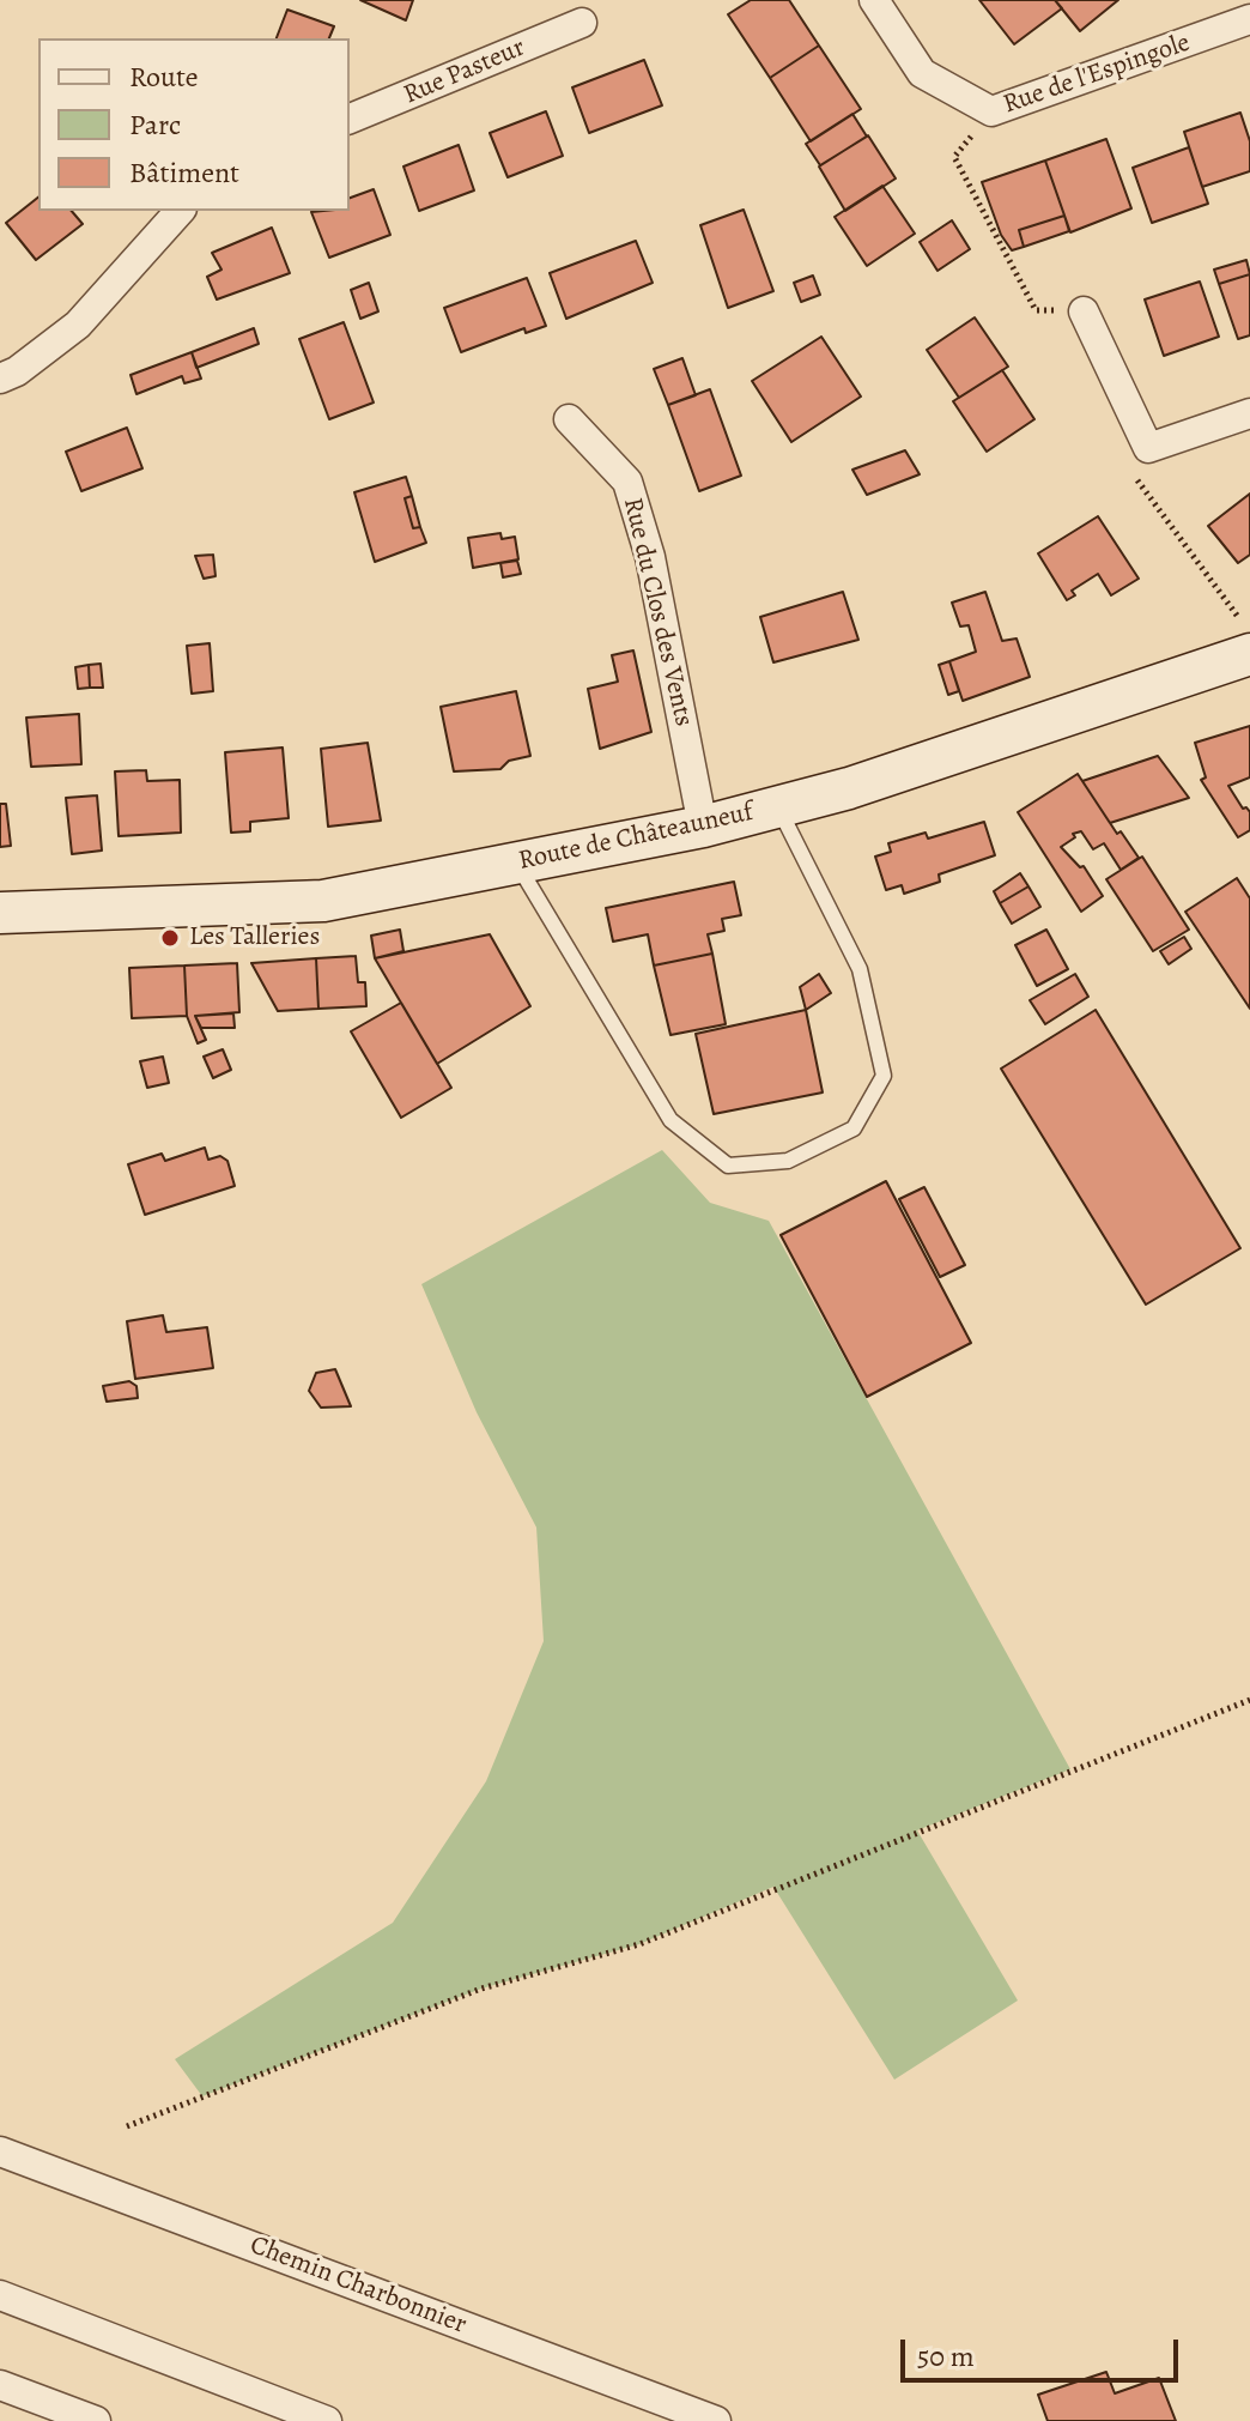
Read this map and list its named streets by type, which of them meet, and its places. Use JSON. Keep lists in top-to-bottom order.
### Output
{
  "streets": {
    "main road": ["Route de Châteauneuf"],
    "street": [
      "Rue Pasteur",
      "Rue de l'Espingole",
      "Rue du Clos des Vents",
      "Chemin Charbonnier"
    ]
  },
  "crossings": [
    ["Rue du Clos des Vents", "Route de Châteauneuf"]
  ],
  "places": ["Les Talleries"],
  "legend": ["Route", "Parc", "Bâtiment"],
  "scale_bar": "50 m"
}
